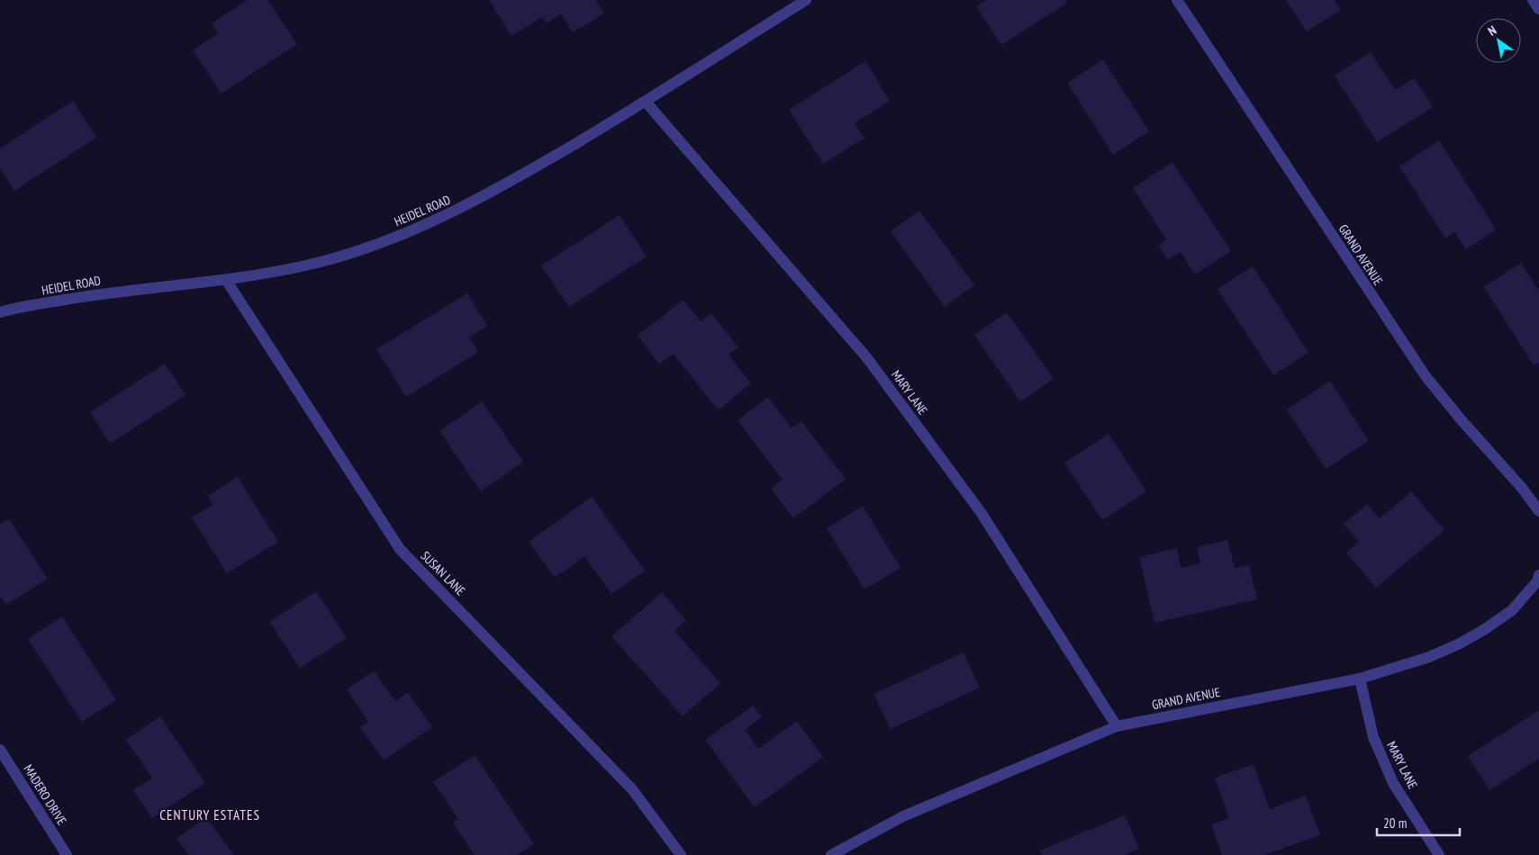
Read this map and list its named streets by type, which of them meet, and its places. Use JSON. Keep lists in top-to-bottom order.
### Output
{
  "streets": {
    "street": [
      "HEIDEL ROAD",
      "GRAND AVENUE",
      "MARY LANE",
      "SUSAN LANE",
      "MADERO DRIVE"
    ]
  },
  "crossings": [
    ["HEIDEL ROAD", "MARY LANE"],
    ["HEIDEL ROAD", "SUSAN LANE"],
    ["GRAND AVENUE", "MARY LANE"]
  ],
  "districts": ["CENTURY ESTATES"],
  "scale_bar": "20 m",
  "north": "top left"
}
